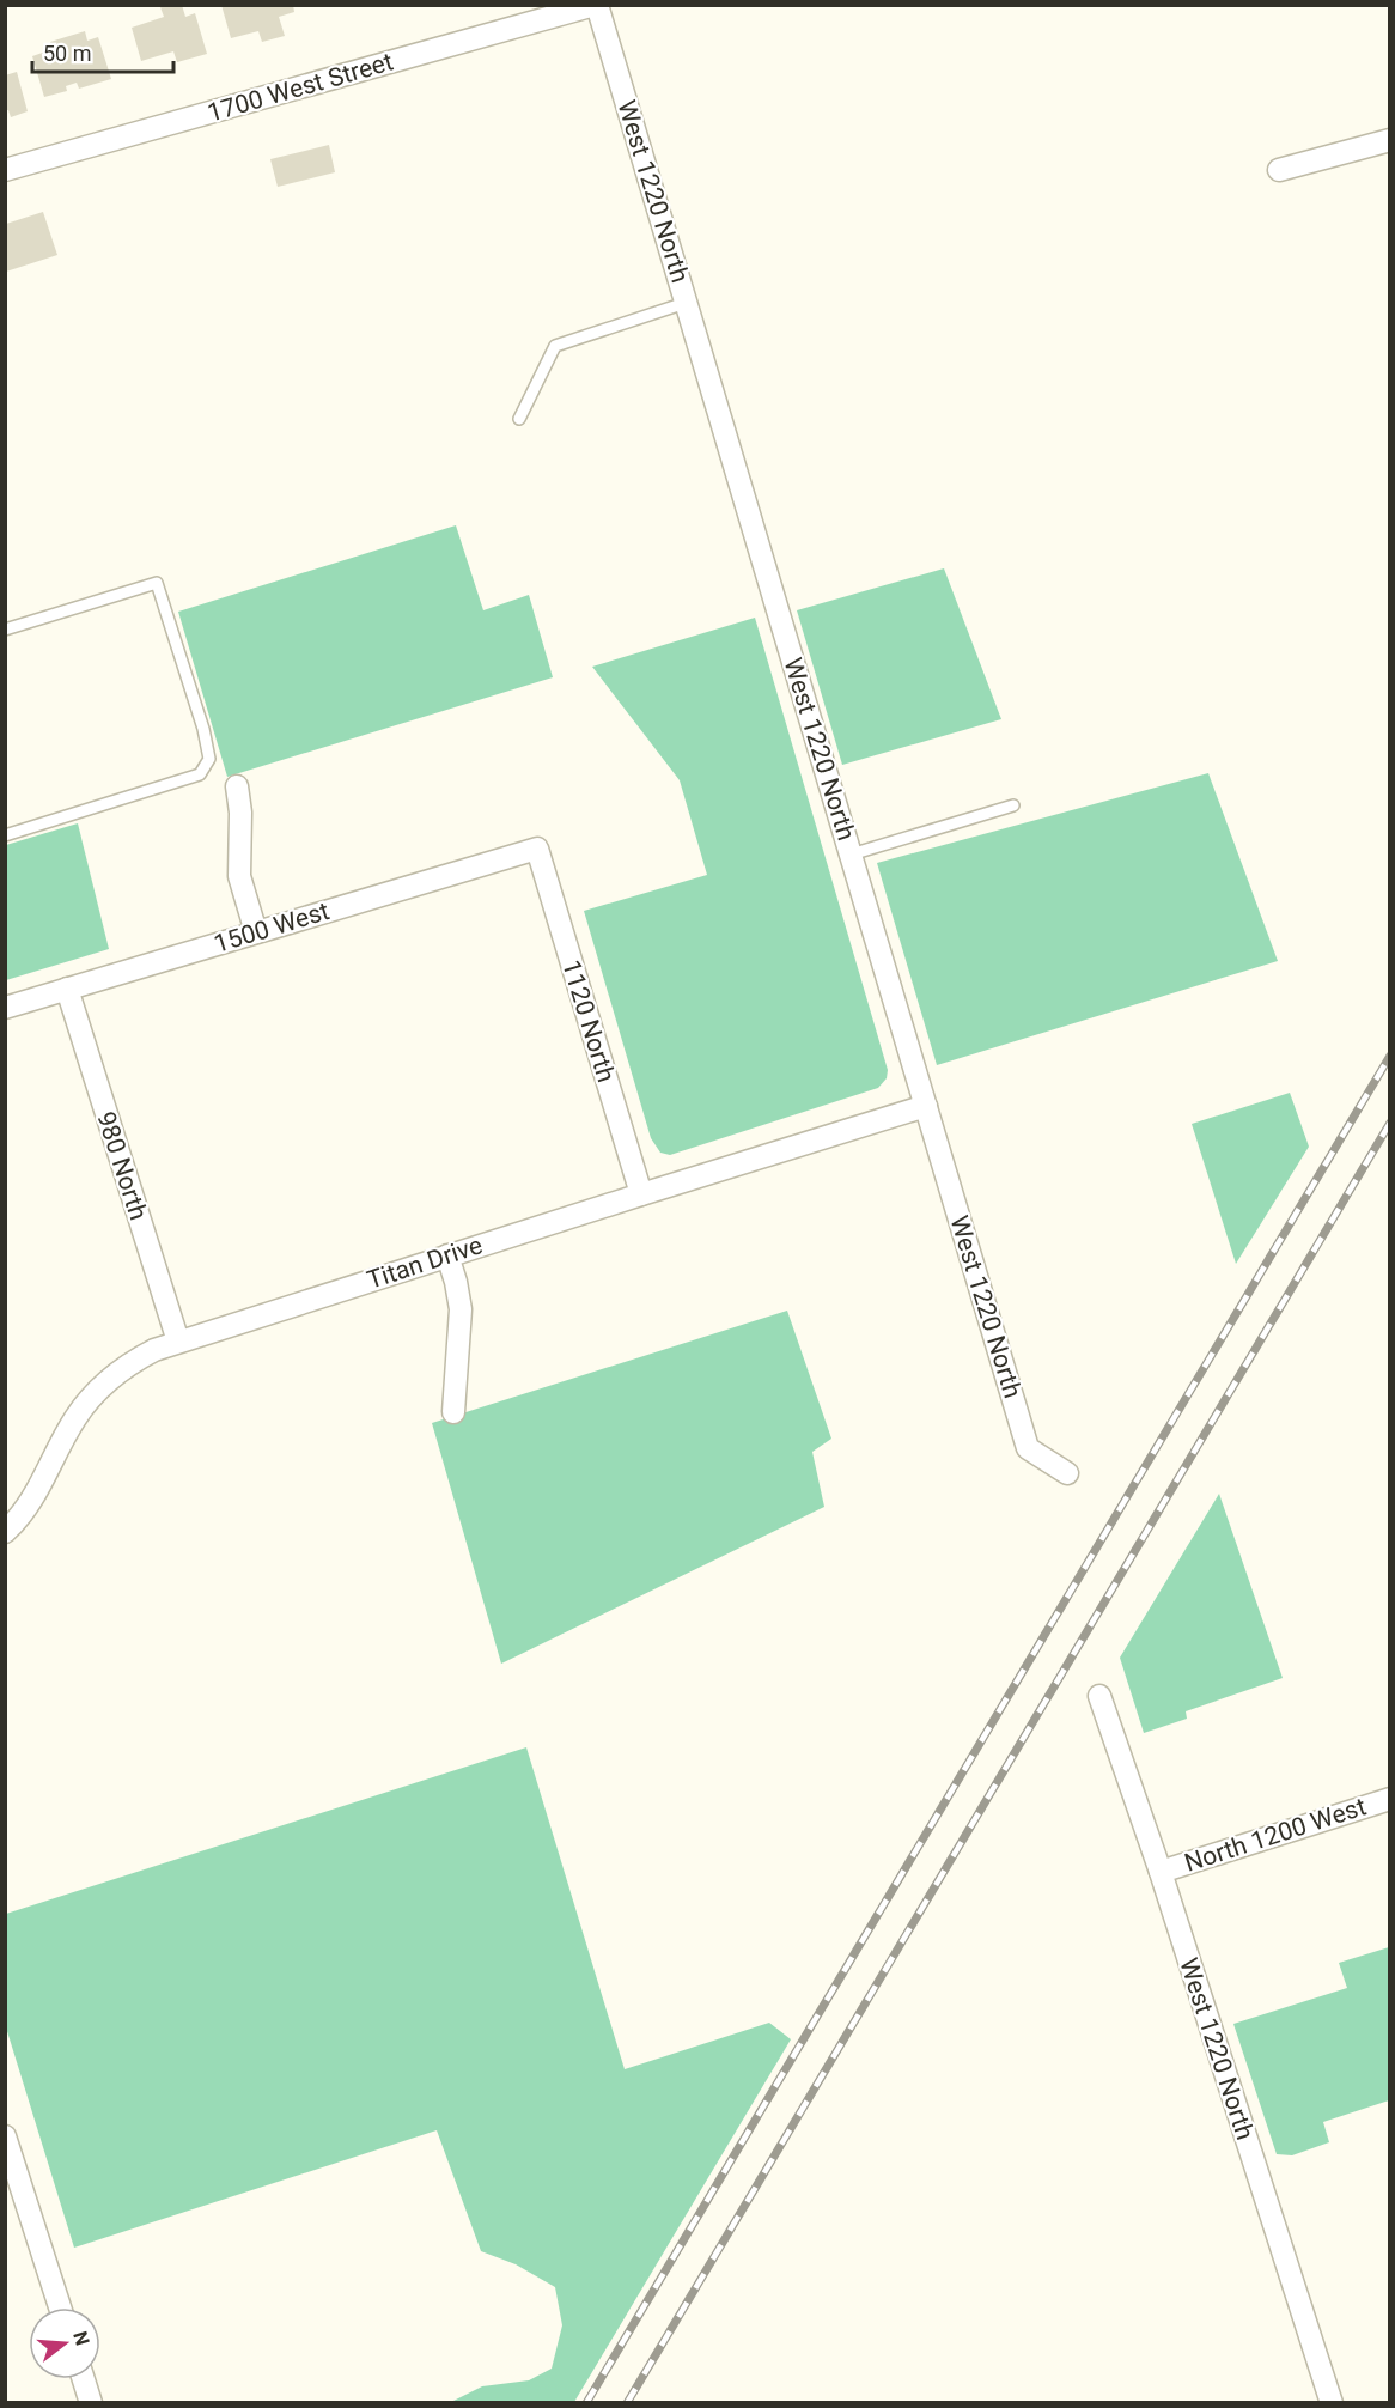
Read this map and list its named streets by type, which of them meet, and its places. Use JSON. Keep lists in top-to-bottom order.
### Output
{
  "streets": {
    "street": [
      "1700 West Street",
      "West 1220 North",
      "1500 West",
      "1120 North",
      "980 North",
      "Titan Drive",
      "North 1200 West"
    ]
  },
  "crossings": [
    ["1700 West Street", "West 1220 North"],
    ["West 1220 North", "Titan Drive"],
    ["West 1220 North", "North 1200 West"],
    ["1500 West", "1120 North"],
    ["1500 West", "980 North"],
    ["1120 North", "Titan Drive"],
    ["980 North", "Titan Drive"]
  ],
  "scale_bar": "50 m",
  "north": "right"
}
